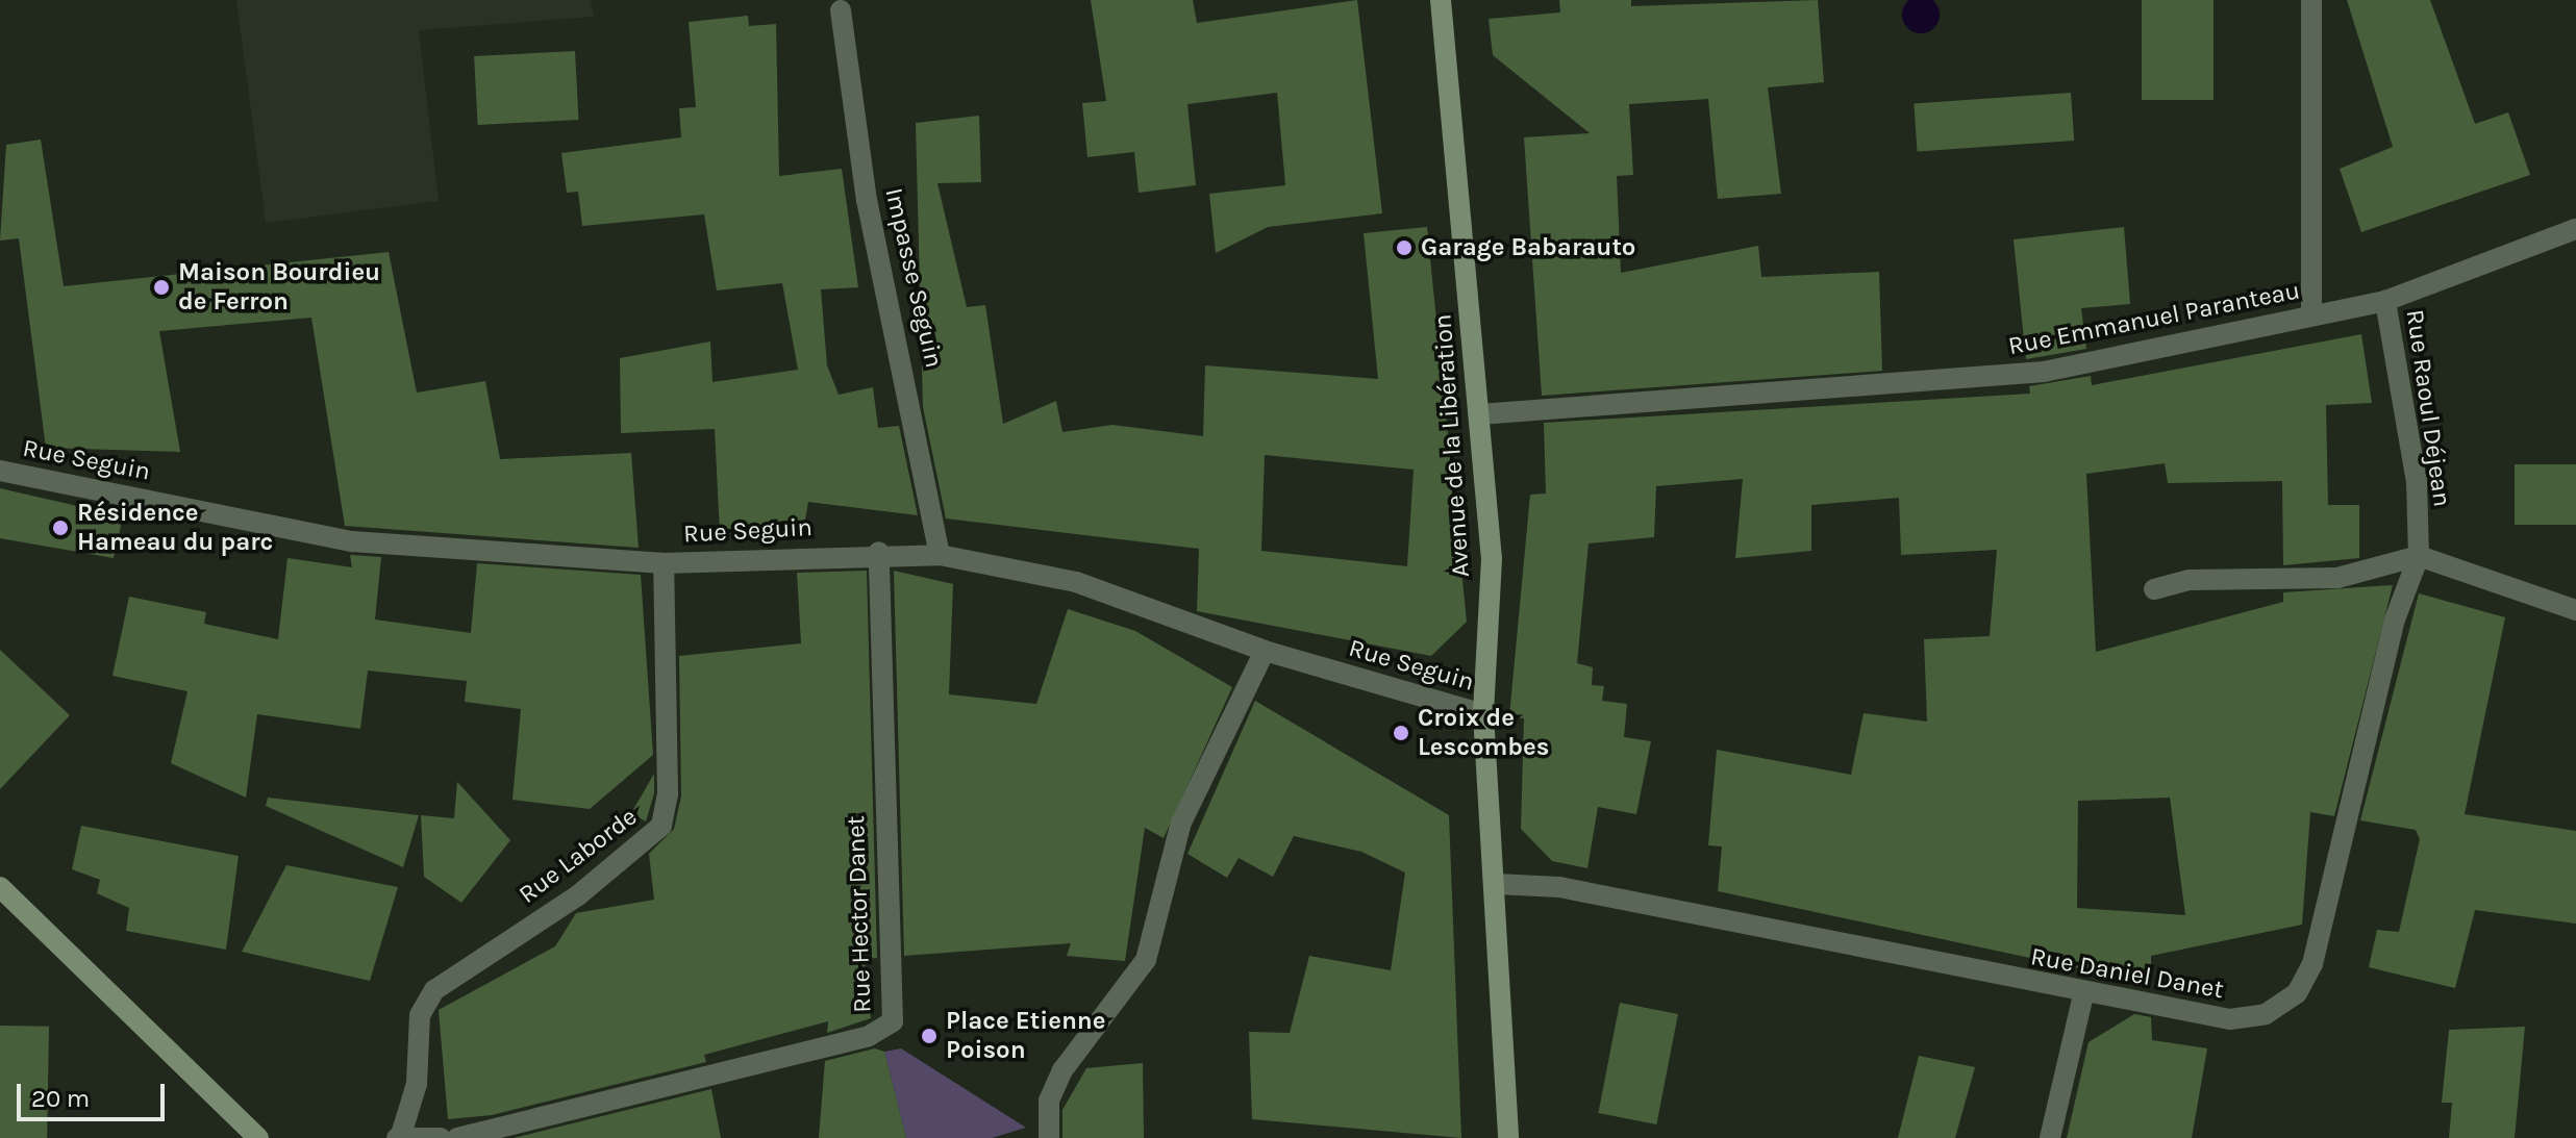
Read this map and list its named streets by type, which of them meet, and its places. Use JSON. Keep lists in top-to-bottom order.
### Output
{
  "streets": {
    "street": [
      "Impasse Seguin",
      "Rue Emmanuel Paranteau",
      "Rue Raoul Déjean",
      "Avenue de la Libération",
      "Rue Seguin",
      "Rue Laborde",
      "Rue Hector Danet",
      "Rue Daniel Danet"
    ]
  },
  "crossings": [
    ["Impasse Seguin", "Rue Seguin"],
    ["Rue Emmanuel Paranteau", "Rue Raoul Déjean"],
    ["Rue Emmanuel Paranteau", "Avenue de la Libération"],
    ["Rue Raoul Déjean", "Rue Daniel Danet"],
    ["Avenue de la Libération", "Rue Seguin"],
    ["Avenue de la Libération", "Rue Daniel Danet"],
    ["Rue Seguin", "Rue Laborde"],
    ["Rue Seguin", "Rue Hector Danet"]
  ],
  "places": [
    "Garage Babarauto",
    "Maison Bourdieu de Ferron",
    "Résidence Hameau du parc",
    "Croix de Lescombes",
    "Place Etienne Poison"
  ],
  "scale_bar": "20 m"
}
